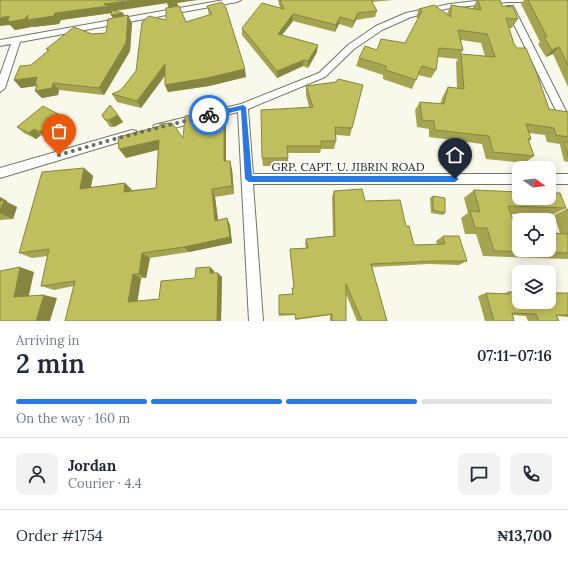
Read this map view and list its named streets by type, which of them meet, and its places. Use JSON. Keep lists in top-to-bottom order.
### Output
{
  "streets": {
    "street": ["GRP. CAPT. U. JIBRIN ROAD"]
  },
  "north": "right",
  "page": {
    "heading": ["2 min", "Arriving in", "07:11–07:16"],
    "panel": [
      "Jordan",
      "Courier · 4.4",
      "Order #1754",
      "₦13,700"
    ],
    "bar": "On the way · 160 m"
  }
}
